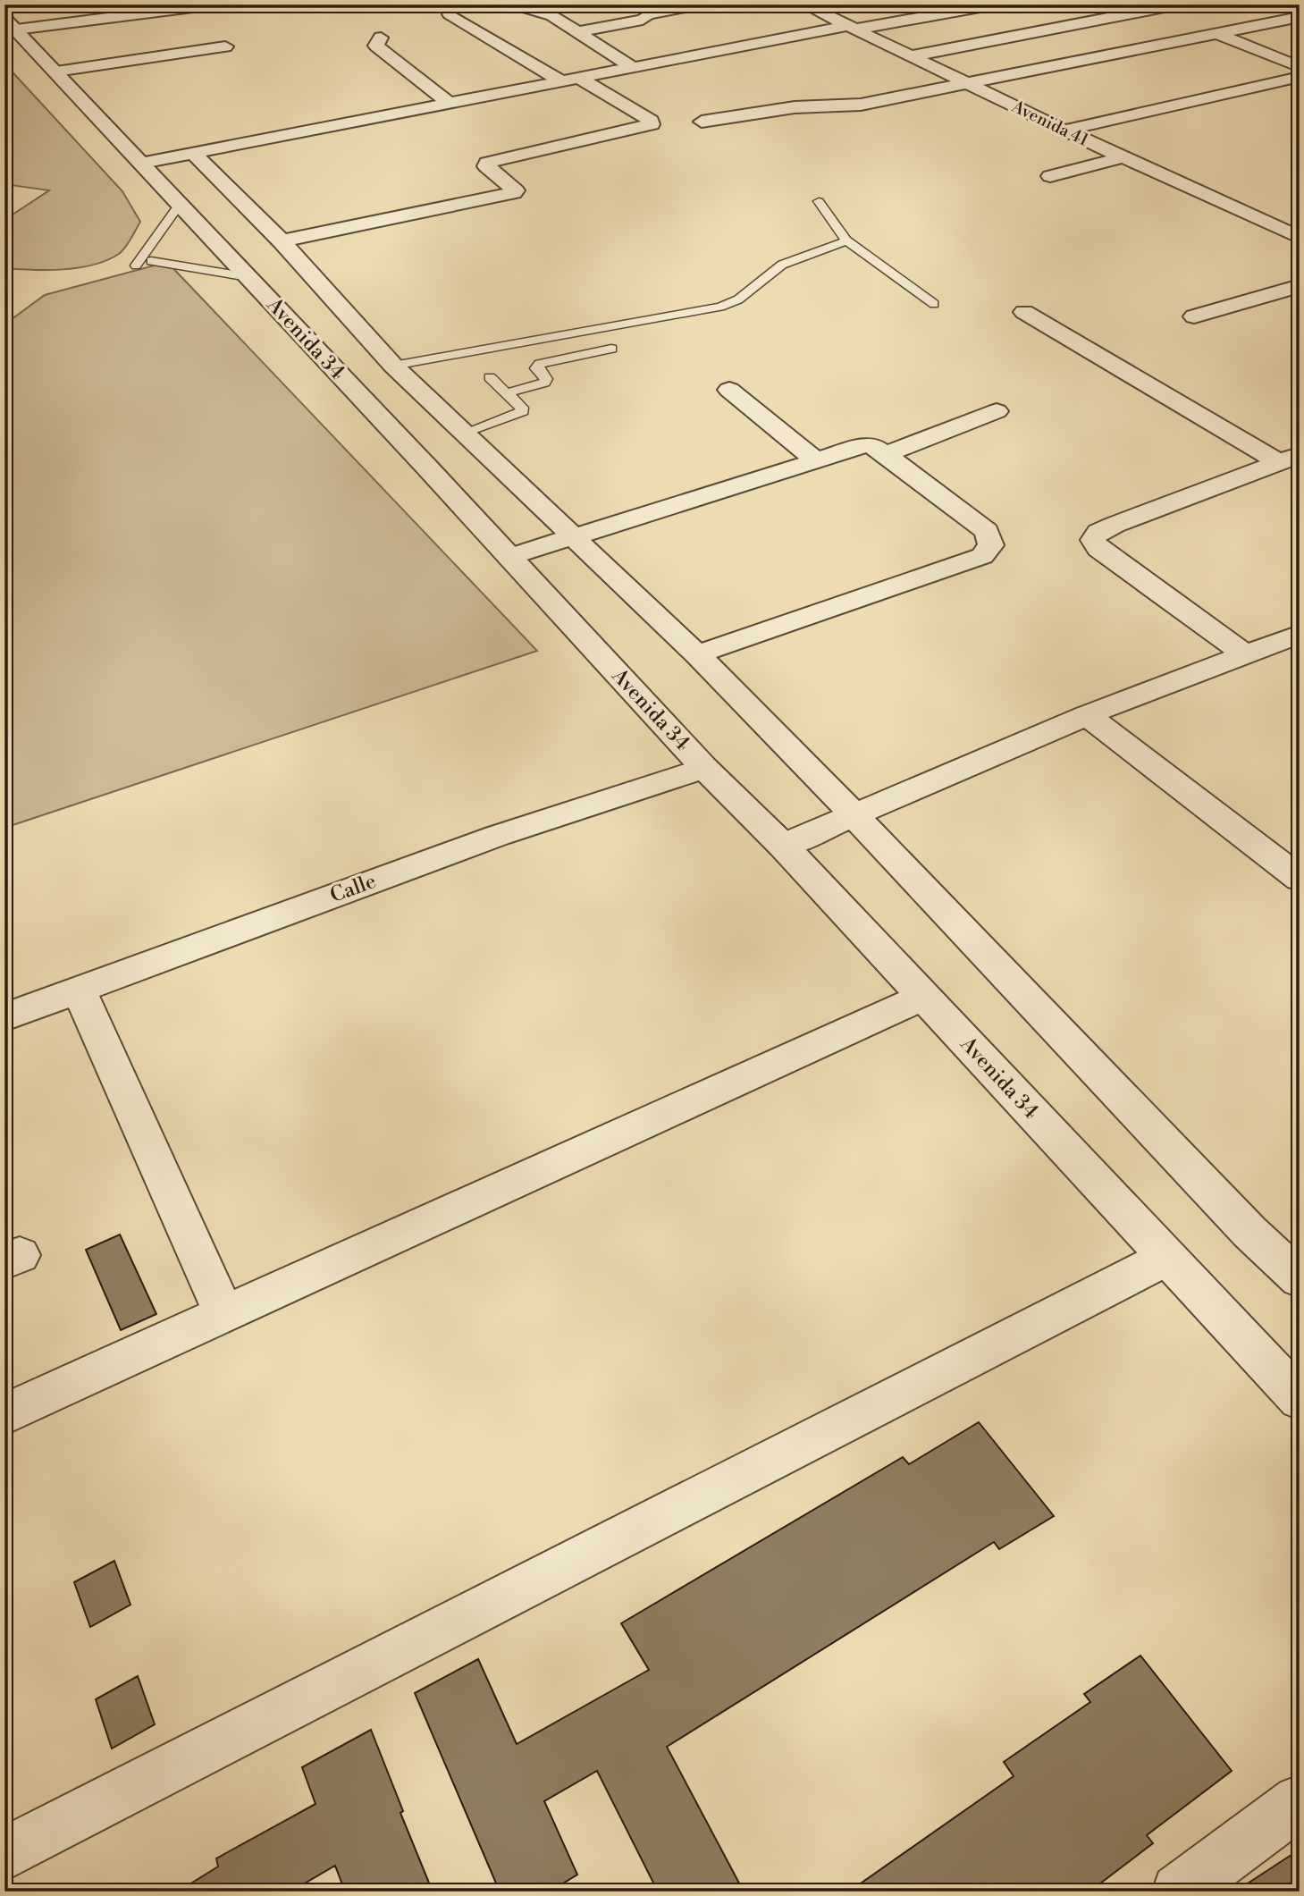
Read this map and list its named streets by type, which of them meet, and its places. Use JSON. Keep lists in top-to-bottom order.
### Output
{
  "streets": {
    "street": ["Avenida 41", "Avenida 34", "Calle"]
  },
  "crossings": [
    ["Avenida 34", "Calle"]
  ]
}
